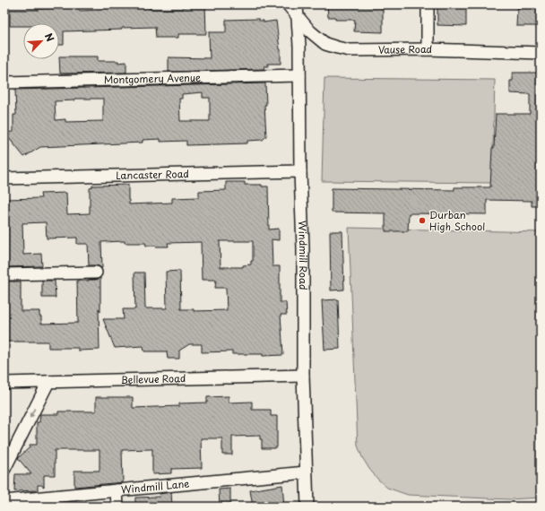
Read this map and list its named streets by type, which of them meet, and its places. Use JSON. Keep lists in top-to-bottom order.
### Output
{
  "streets": {
    "street": [
      "Vause Road",
      "Montgomery Avenue",
      "Lancaster Road",
      "Windmill Road",
      "Bellevue Road",
      "Windmill Lane"
    ]
  },
  "crossings": [
    ["Vause Road", "Windmill Road"],
    ["Montgomery Avenue", "Windmill Road"],
    ["Lancaster Road", "Windmill Road"],
    ["Windmill Road", "Bellevue Road"],
    ["Windmill Road", "Windmill Lane"]
  ],
  "places": ["Durban High School"],
  "north": "top right"
}
